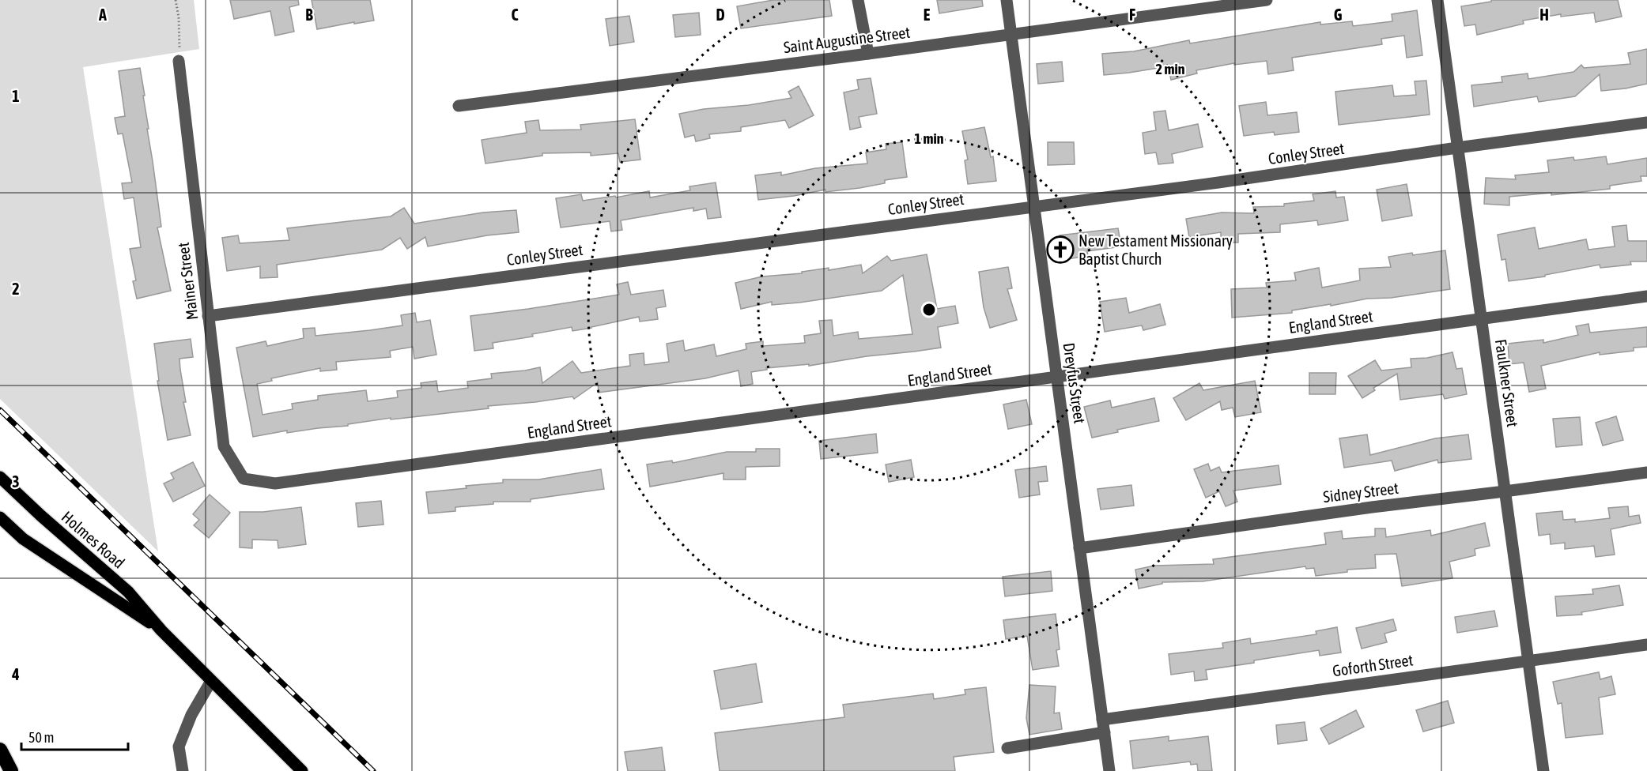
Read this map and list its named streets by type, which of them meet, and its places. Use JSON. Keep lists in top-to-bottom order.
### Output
{
  "streets": {
    "main road": ["Holmes Road"],
    "street": [
      "Saint Augustine Street",
      "Conley Street",
      "Mainer Street",
      "England Street",
      "Dreyfus Street",
      "Faulkner Street",
      "Sidney Street",
      "Goforth Street"
    ]
  },
  "crossings": [
    ["Saint Augustine Street", "Dreyfus Street"],
    ["Conley Street", "Mainer Street"],
    ["Conley Street", "Dreyfus Street"],
    ["Conley Street", "Faulkner Street"],
    ["Mainer Street", "England Street"],
    ["England Street", "Dreyfus Street"],
    ["England Street", "Faulkner Street"],
    ["Dreyfus Street", "Sidney Street"],
    ["Dreyfus Street", "Goforth Street"],
    ["Faulkner Street", "Sidney Street"],
    ["Faulkner Street", "Goforth Street"]
  ],
  "places": {
    "church": ["New Testament Missionary Baptist Church"]
  },
  "scale_bar": "50 m",
  "grid": {
    "columns": [
      "A",
      "B",
      "C",
      "D",
      "E",
      "F",
      "G",
      "H"
    ],
    "rows": [
      "1",
      "2",
      "3",
      "4"
    ]
  },
  "rings": ["2 min", "1 min"]
}
